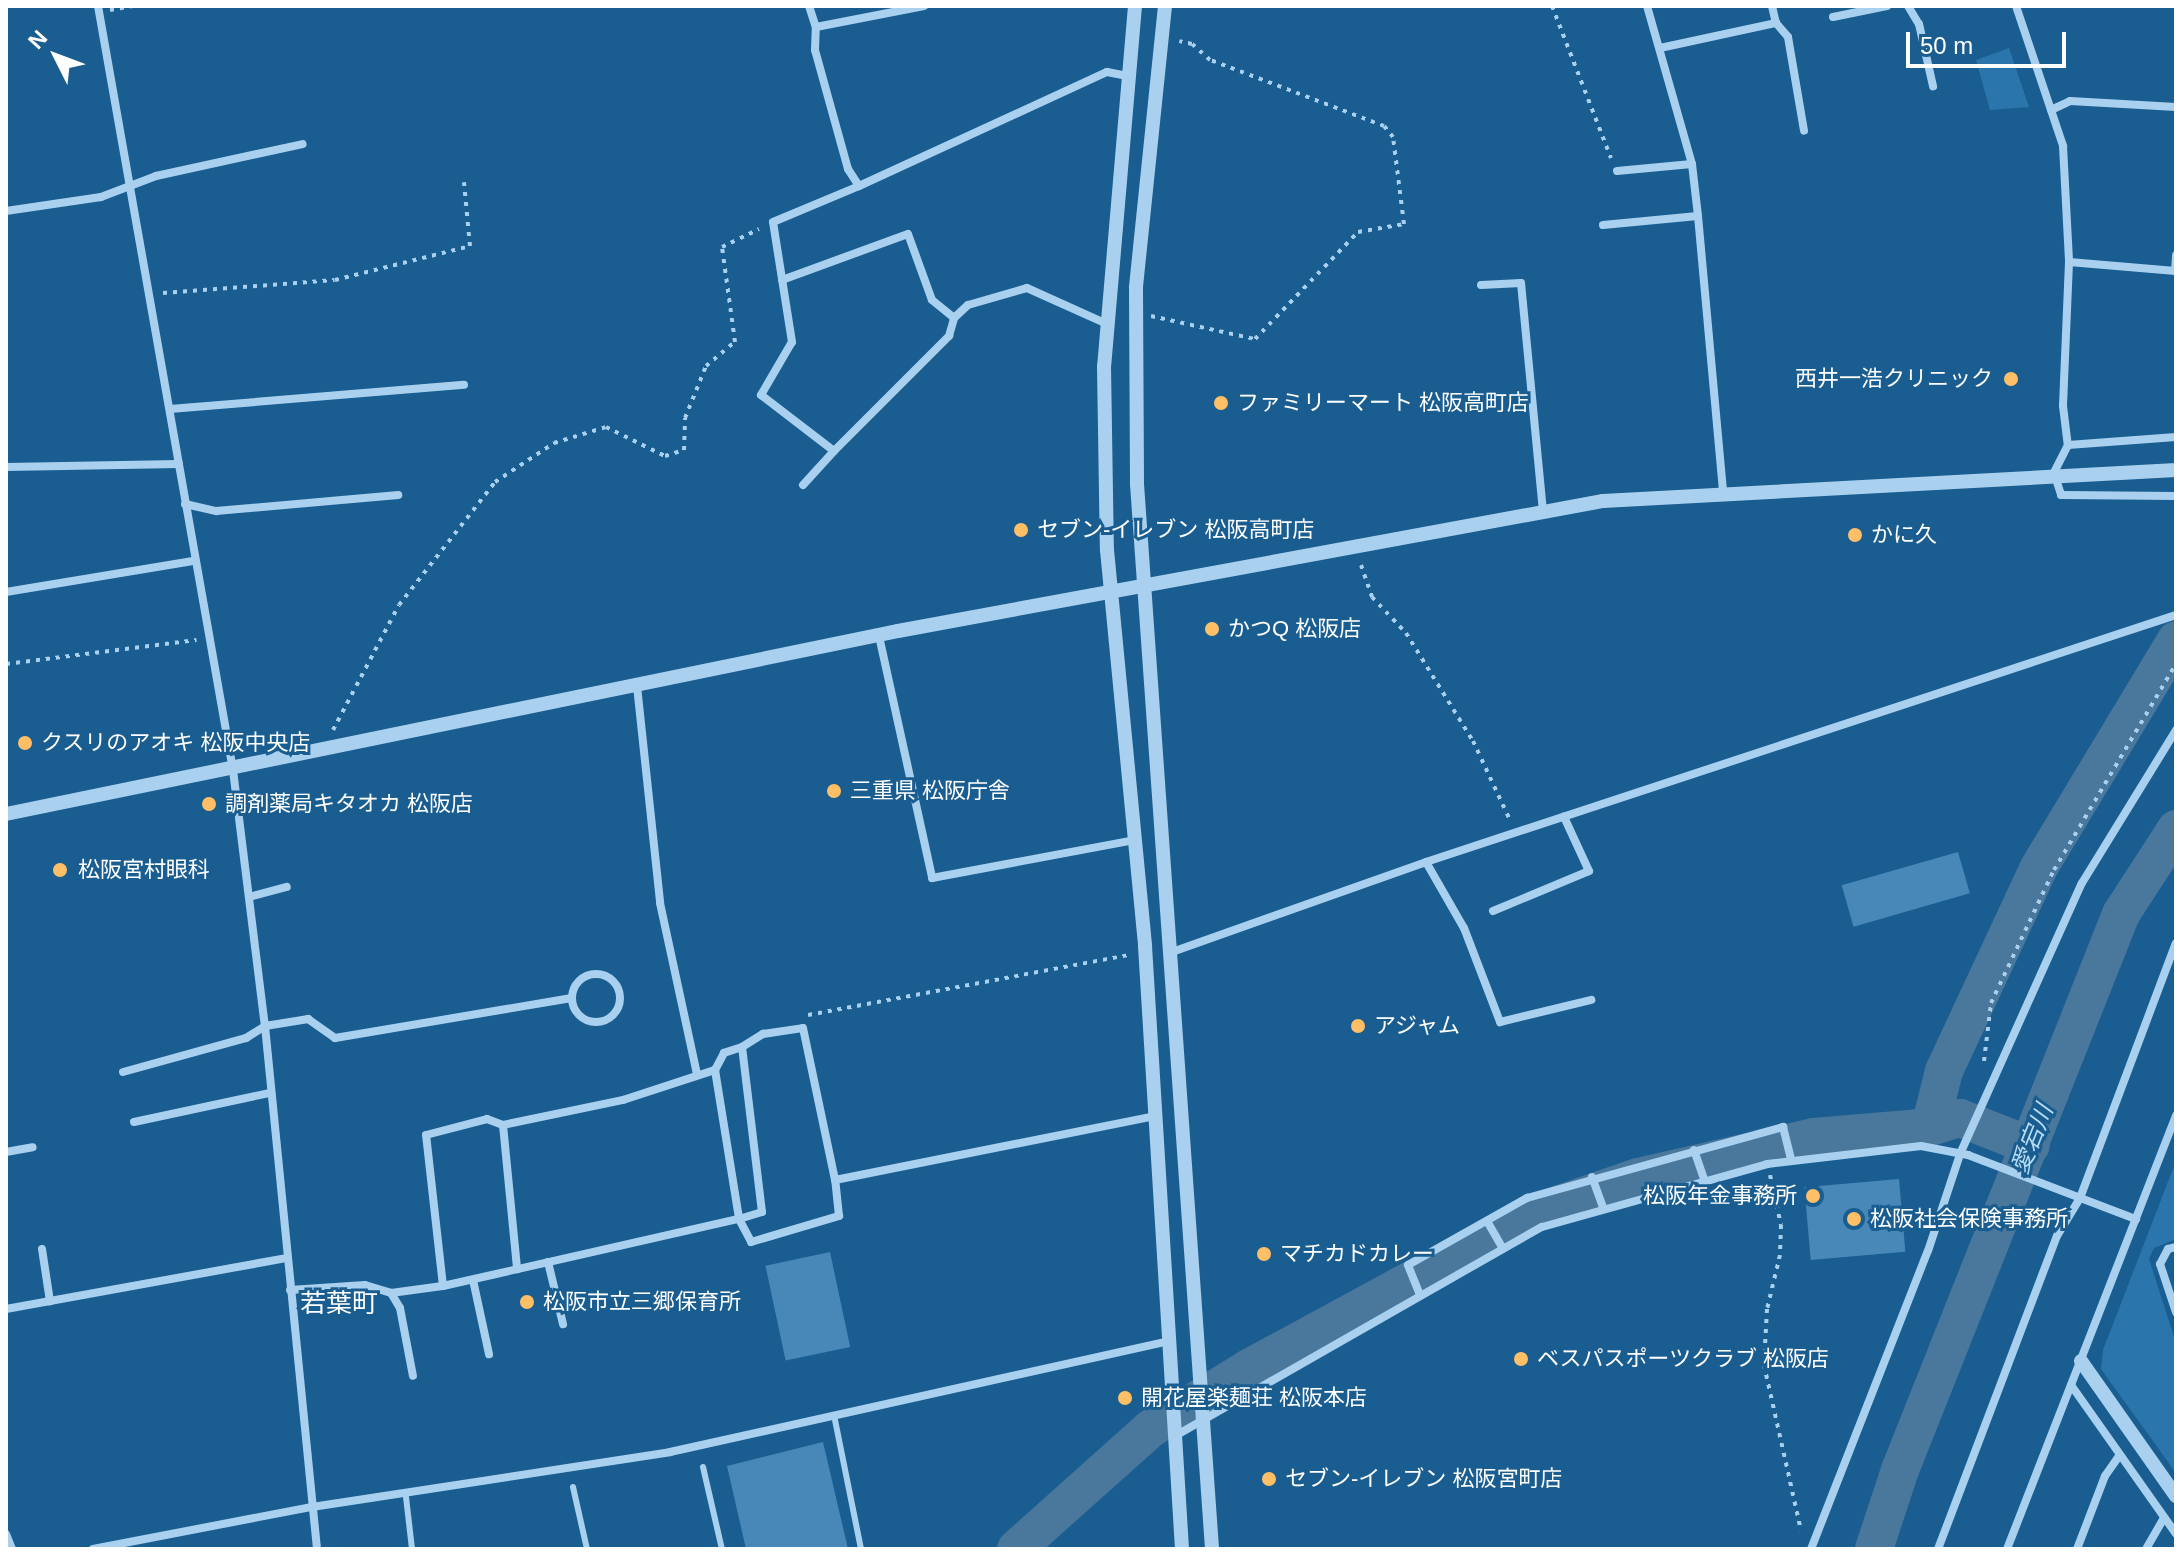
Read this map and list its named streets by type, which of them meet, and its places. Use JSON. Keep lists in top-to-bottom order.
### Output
{
  "districts": ["若葉町"],
  "water": ["愛宕川"],
  "places": [
    "西井一浩クリニック",
    "ファミリーマート 松阪高町店",
    "セブン-イレブン 松阪高町店",
    "かに久",
    "かつQ 松阪店",
    "クスリのアオキ 松阪中央店",
    "三重県 松阪庁舎",
    "調剤薬局キタオカ 松阪店",
    "松阪宮村眼科",
    "アジャム",
    "松阪年金事務所",
    "松阪社会保険事務所",
    "マチカドカレー",
    "松阪市立三郷保育所",
    "ベスパスポーツクラブ 松阪店",
    "開花屋楽麺荘 松阪本店",
    "セブン-イレブン 松阪宮町店"
  ],
  "scale_bar": "50 m",
  "north": "top left"
}
